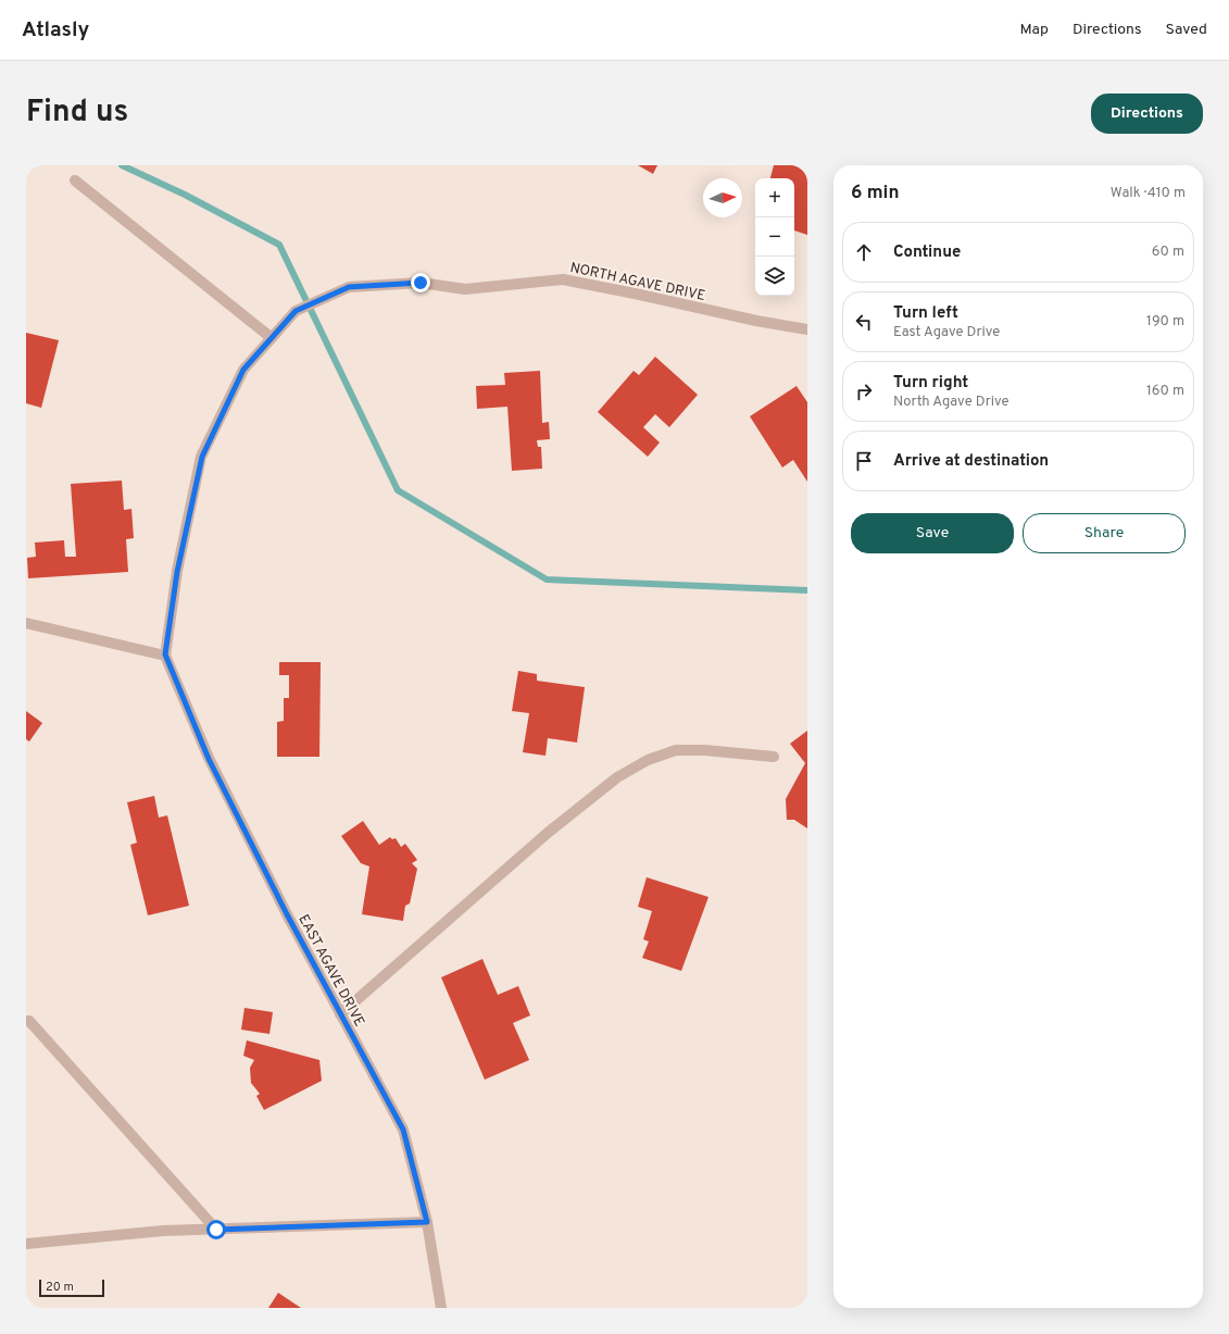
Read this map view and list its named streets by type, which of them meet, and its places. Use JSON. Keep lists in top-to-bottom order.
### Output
{
  "streets": {
    "street": ["NORTH AGAVE DRIVE", "EAST AGAVE DRIVE"]
  },
  "crossings": [
    ["NORTH AGAVE DRIVE", "EAST AGAVE DRIVE"]
  ],
  "scale_bar": "20 m",
  "north": "right",
  "page": {
    "header": "Atlasly",
    "nav": ["Map", "Directions", "Saved"],
    "title": "Find us",
    "buttons": [
      "Directions",
      ["Save", "Share"]
    ],
    "heading": ["6 min", "Walk · 410 m"],
    "map_buttons": ["+", "−"],
    "list": [
      ["Continue", "60 m"],
      ["Turn left", "East Agave Drive", "190 m"],
      ["Turn right", "North Agave Drive", "160 m"],
      "Arrive at destination"
    ],
    "scale": "20 m"
  }
}
